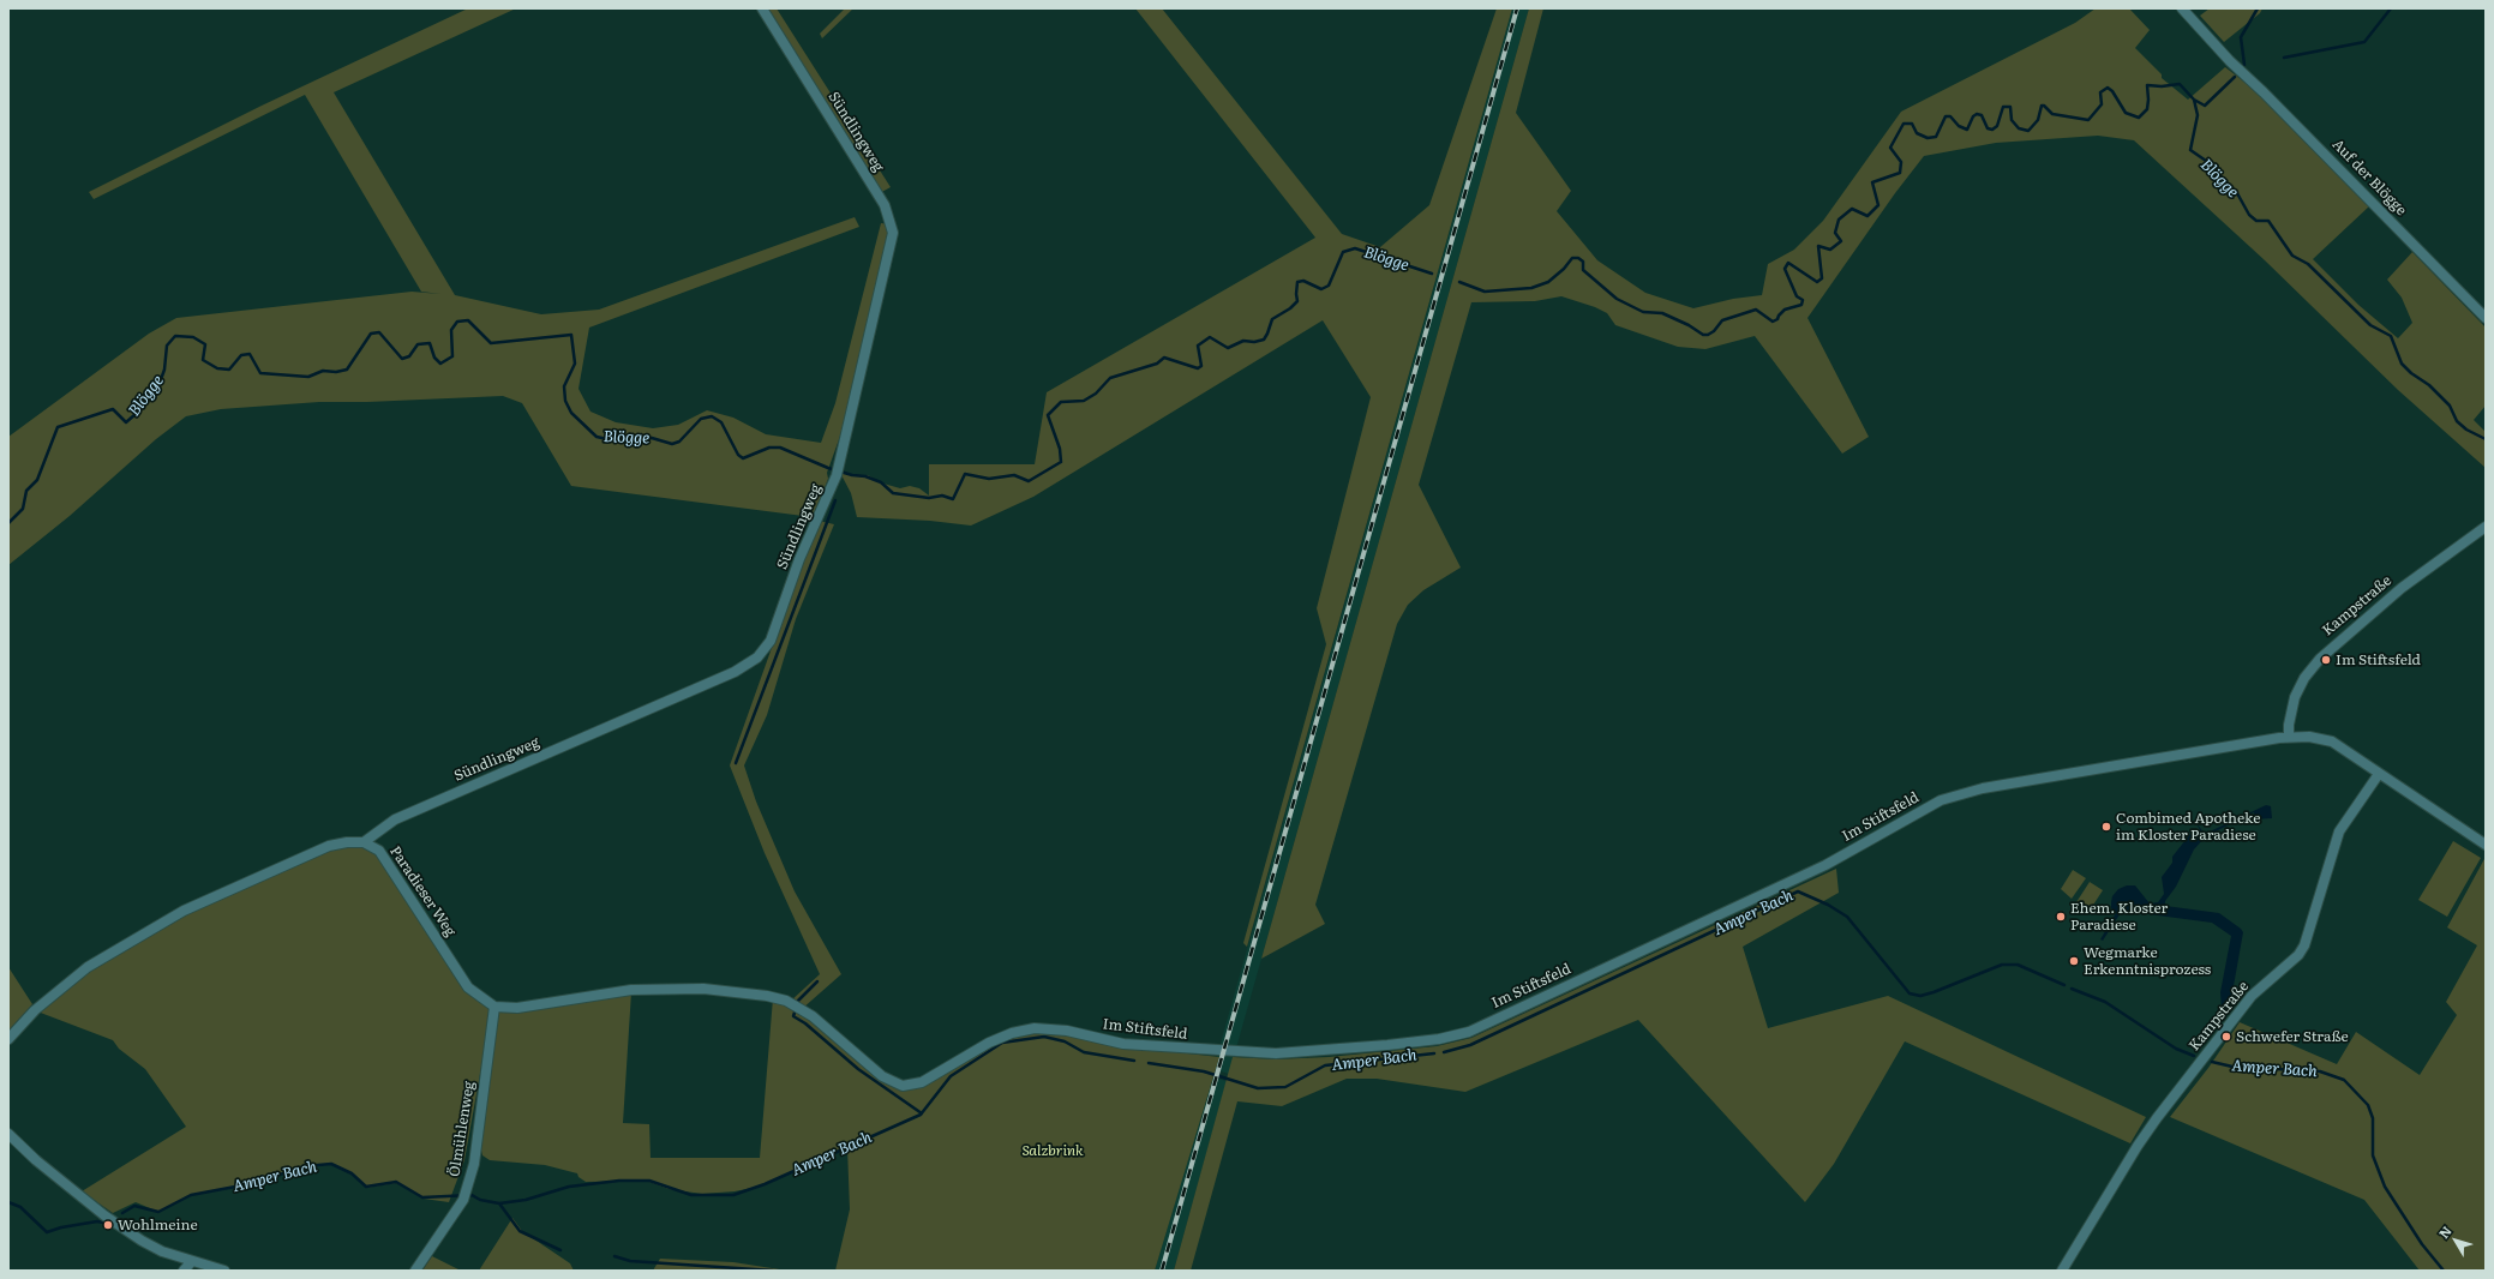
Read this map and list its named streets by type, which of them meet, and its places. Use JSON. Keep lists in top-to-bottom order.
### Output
{
  "streets": {
    "street": [
      "Sündlingweg",
      "Auf der Blögge",
      "Kampstraße",
      "Im Stiftsfeld",
      "Paradieser Weg",
      "Ölmühlenweg"
    ]
  },
  "crossings": [
    ["Sündlingweg", "Paradieser Weg"],
    ["Kampstraße", "Im Stiftsfeld"],
    ["Im Stiftsfeld", "Paradieser Weg"],
    ["Im Stiftsfeld", "Ölmühlenweg"],
    ["Paradieser Weg", "Ölmühlenweg"]
  ],
  "water": ["Blögge", "Amper Bach"],
  "parks": ["Salzbrink"],
  "places": [
    "Im Stiftsfeld",
    "Combimed Apotheke im Kloster Paradiese",
    "Ehem. Kloster Paradiese",
    "Wegmarke Erkenntnisprozess",
    "Schwefer Straße",
    "Wohlmeine"
  ],
  "north": "top left"
}
